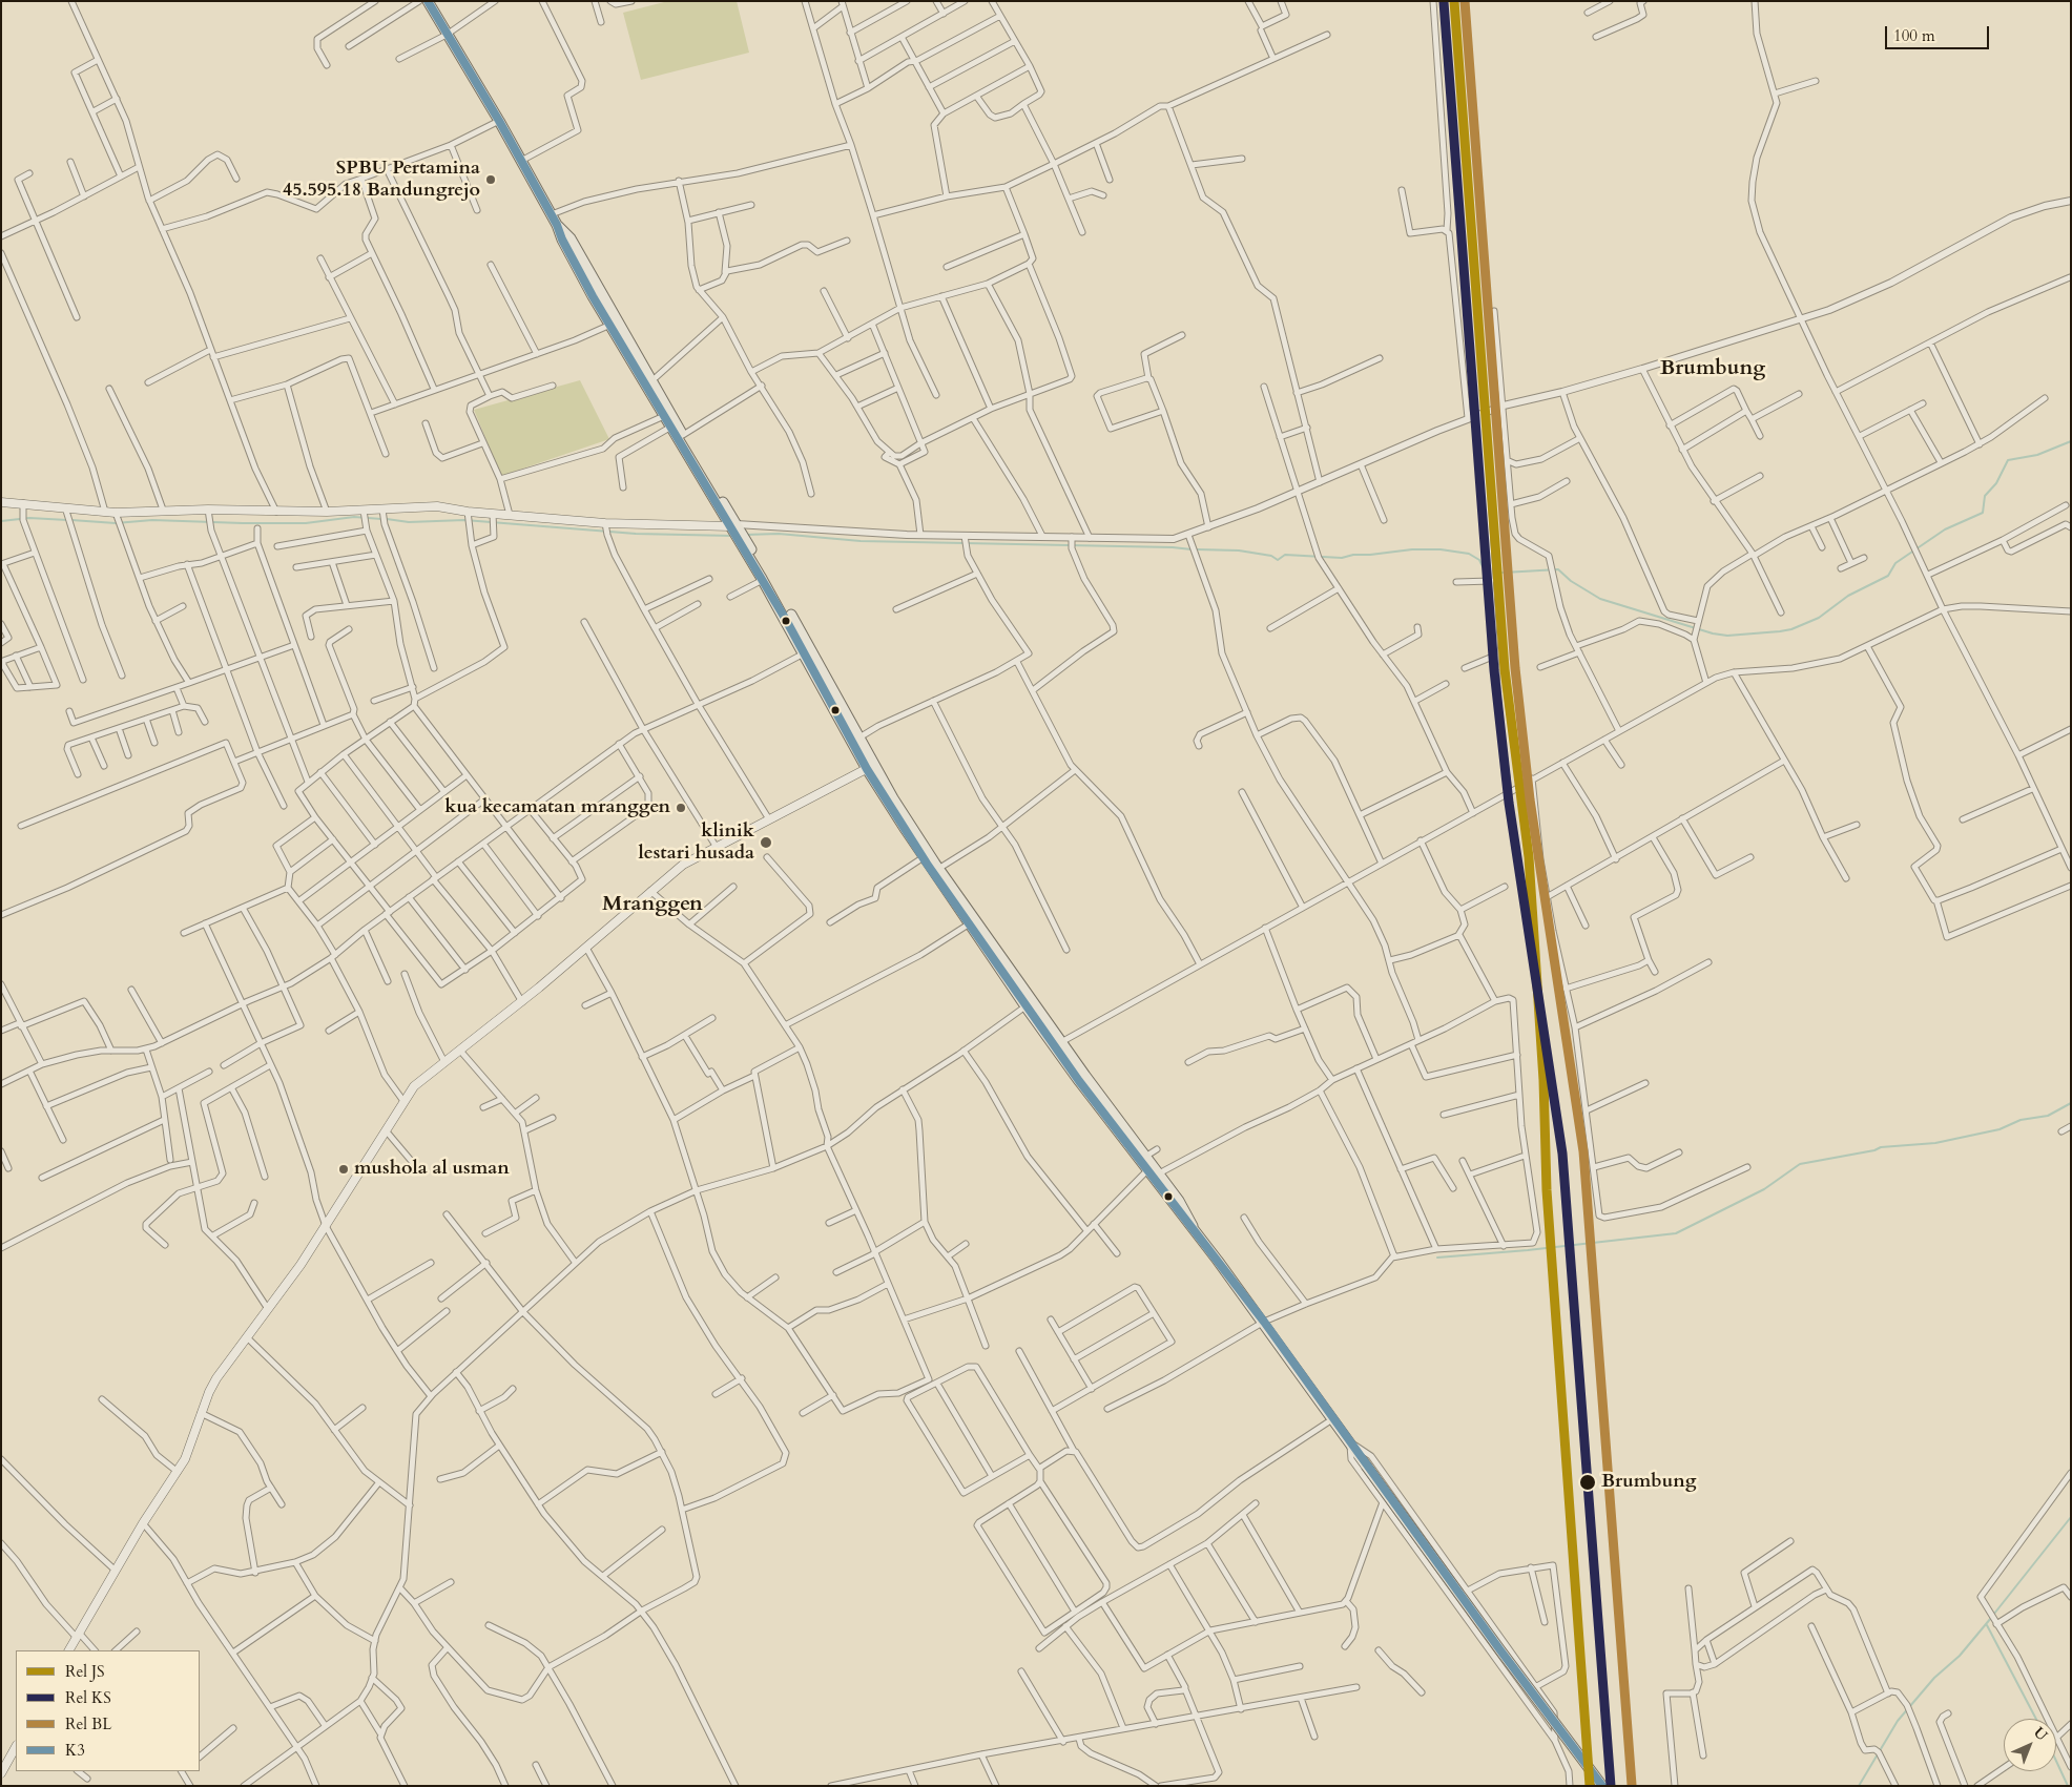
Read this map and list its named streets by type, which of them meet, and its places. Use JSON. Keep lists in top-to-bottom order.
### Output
{
  "districts": ["Brumbung", "Mranggen"],
  "places": [
    "SPBU Pertamina 45.595.18 Bandungrejo",
    "kua kecamatan mranggen",
    "klinik lestari husada",
    "mushola al usman",
    "Brumbung"
  ],
  "lines": [
    "rail line JS",
    "rail line BL",
    "transit line K3",
    "rail line KS"
  ],
  "legend": [
    "Rel JS",
    "Rel KS",
    "Rel BL",
    "K3"
  ],
  "scale_bar": "100 m",
  "north": "top right"
}
